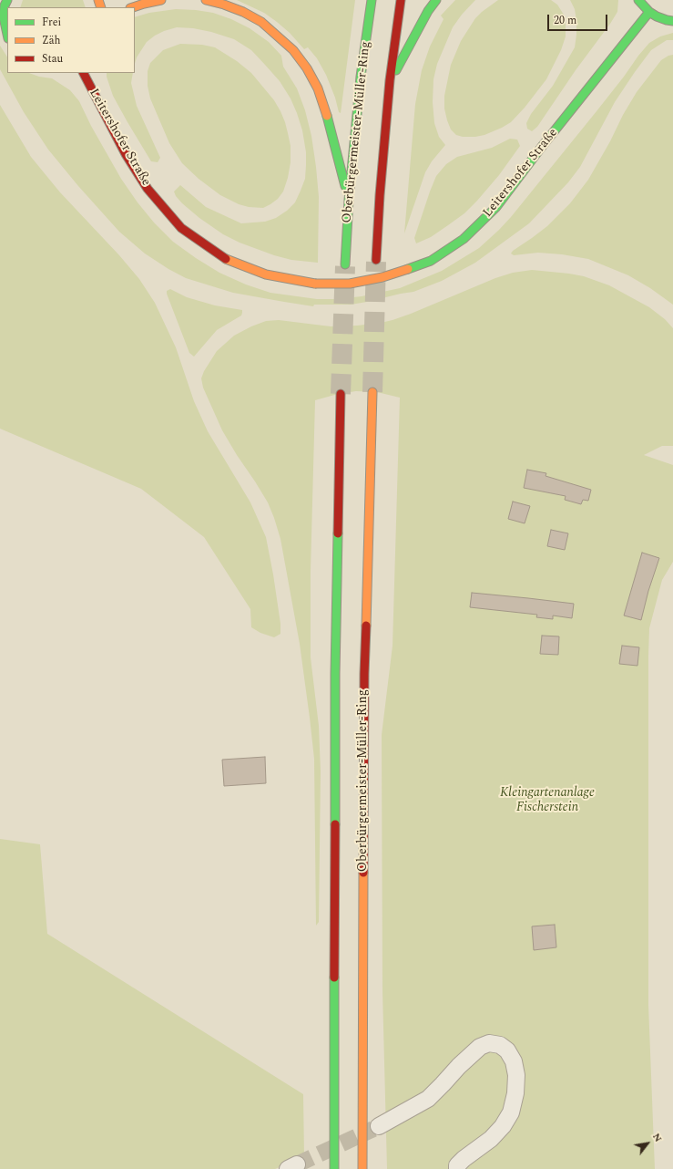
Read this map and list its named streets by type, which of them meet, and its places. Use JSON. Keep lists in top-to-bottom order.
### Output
{
  "streets": {
    "main road": ["Oberbürgermeister-Müller-Ring", "Leitershofer Straße"]
  },
  "parks": ["Kleingartenanlage Fischerstein"],
  "legend": ["Frei", "Zäh", "Stau"],
  "scale_bar": "20 m",
  "north": "top right"
}
